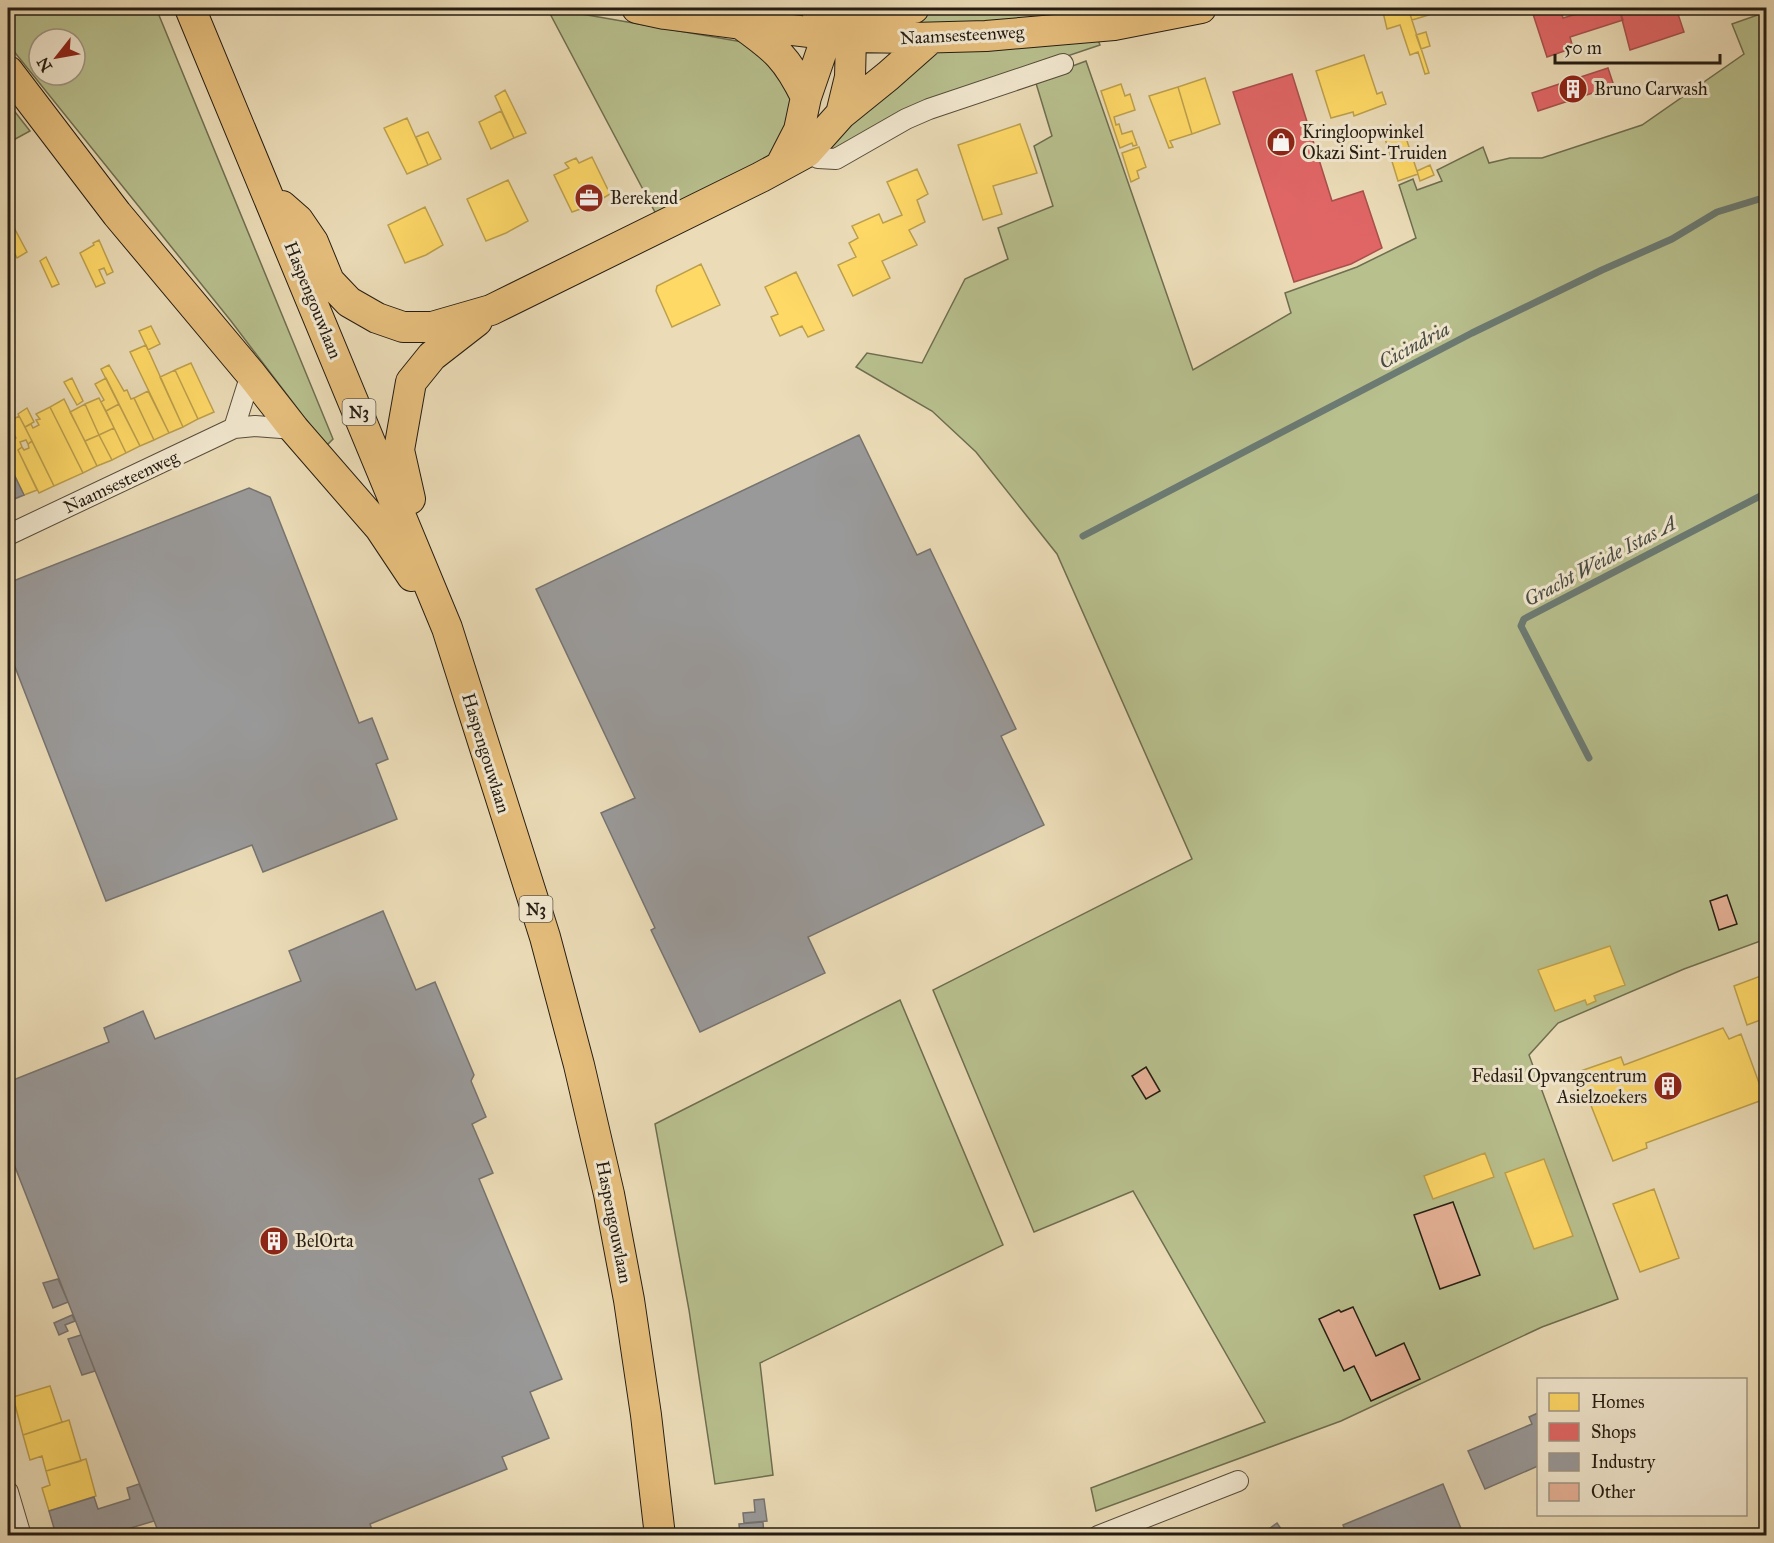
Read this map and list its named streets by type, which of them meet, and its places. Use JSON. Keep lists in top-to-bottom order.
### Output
{
  "streets": {
    "main road": ["Naamsesteenweg", "Haspengouwlaan", "N3"]
  },
  "water": ["Cicindria", "Gracht Weide Istas A"],
  "places": {
    "building": ["Bruno Carwash", "Fedasil Opvangcentrum Asielzoekers", "BelOrta"],
    "shop": ["Kringloopwinkel Okazi Sint-Truiden"],
    "office": ["Berekend"]
  },
  "legend": [
    "Homes",
    "Shops",
    "Industry",
    "Other"
  ],
  "scale_bar": "50 m",
  "north": "bottom left"
}
